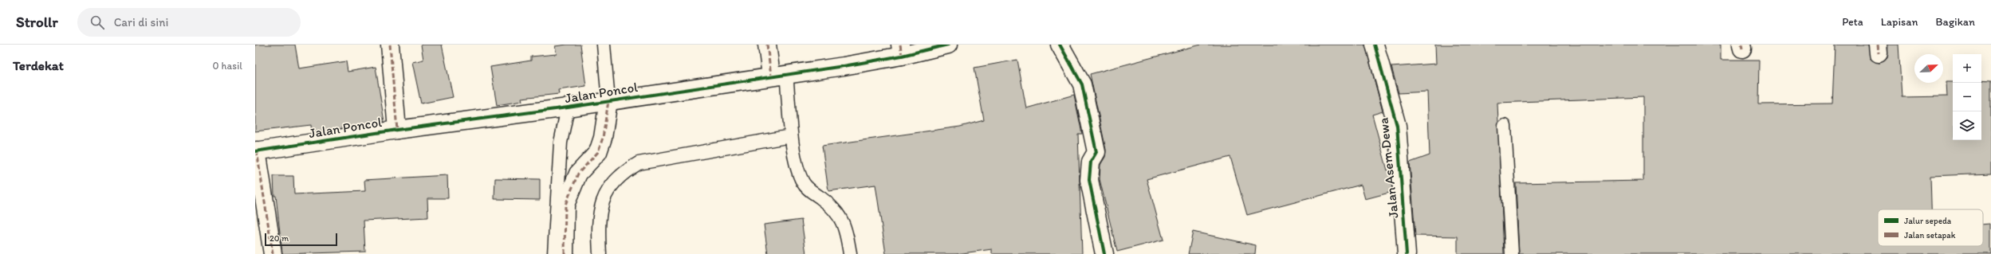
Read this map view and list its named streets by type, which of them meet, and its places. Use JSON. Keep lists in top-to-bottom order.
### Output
{
  "streets": {
    "street": ["Jalan Poncol", "Jalan Asem Dewa"]
  },
  "legend": ["Jalur sepeda", "Jalan setapak"],
  "scale_bar": "20 m",
  "north": "top right",
  "page": {
    "header": "Strollr",
    "search": "Cari di sini",
    "nav": ["Peta", "Lapisan", "Bagikan"],
    "heading": ["Terdekat", "0 hasil"],
    "map_buttons": ["+", "−"],
    "scale": "20 m"
  }
}
